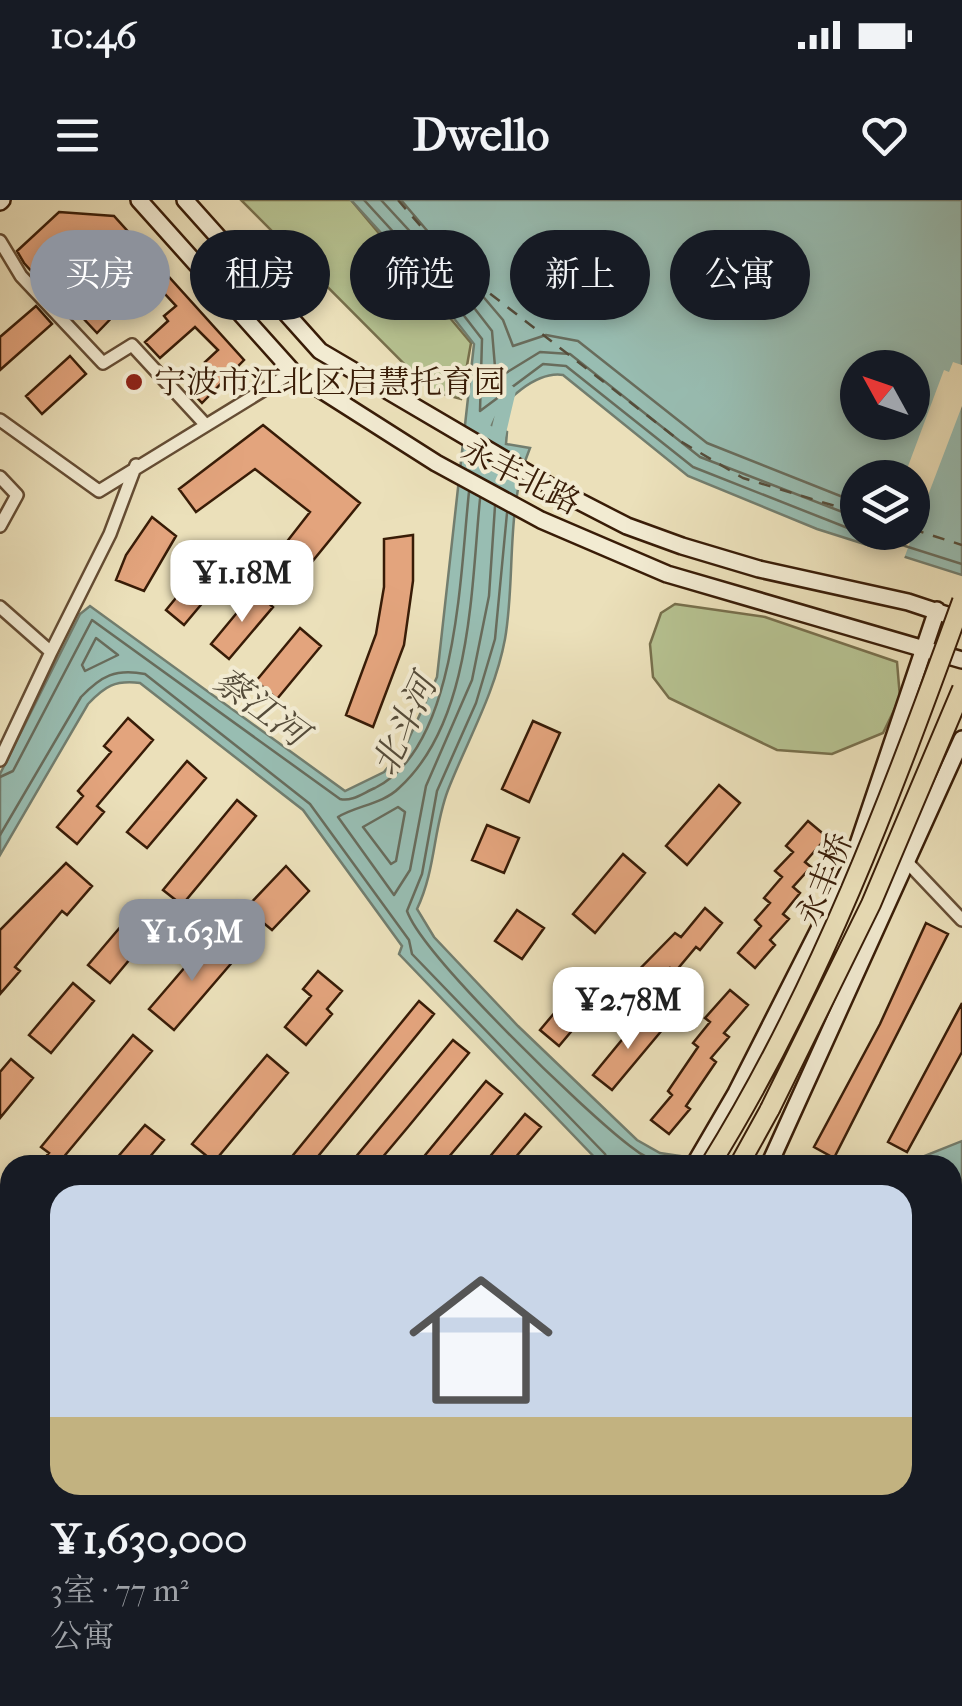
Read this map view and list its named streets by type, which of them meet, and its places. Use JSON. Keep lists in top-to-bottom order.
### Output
{
  "streets": {
    "main road": ["永丰北路", "永丰桥"]
  },
  "water": ["蔡江河", "北斗河"],
  "places": ["宁波市江北区启慧托育园"],
  "north": "top left",
  "page": {
    "status": "10:46",
    "header": "Dwello",
    "chip": [
      "买房",
      "租房",
      "筛选",
      "新上",
      "公寓"
    ],
    "price": ["¥1.18M", "¥1.63M", "¥2.78M"],
    "list": [
      {
        "name": "¥1,630,000",
        "note": "3室 · 77 m² · 公寓"
      }
    ]
  }
}
